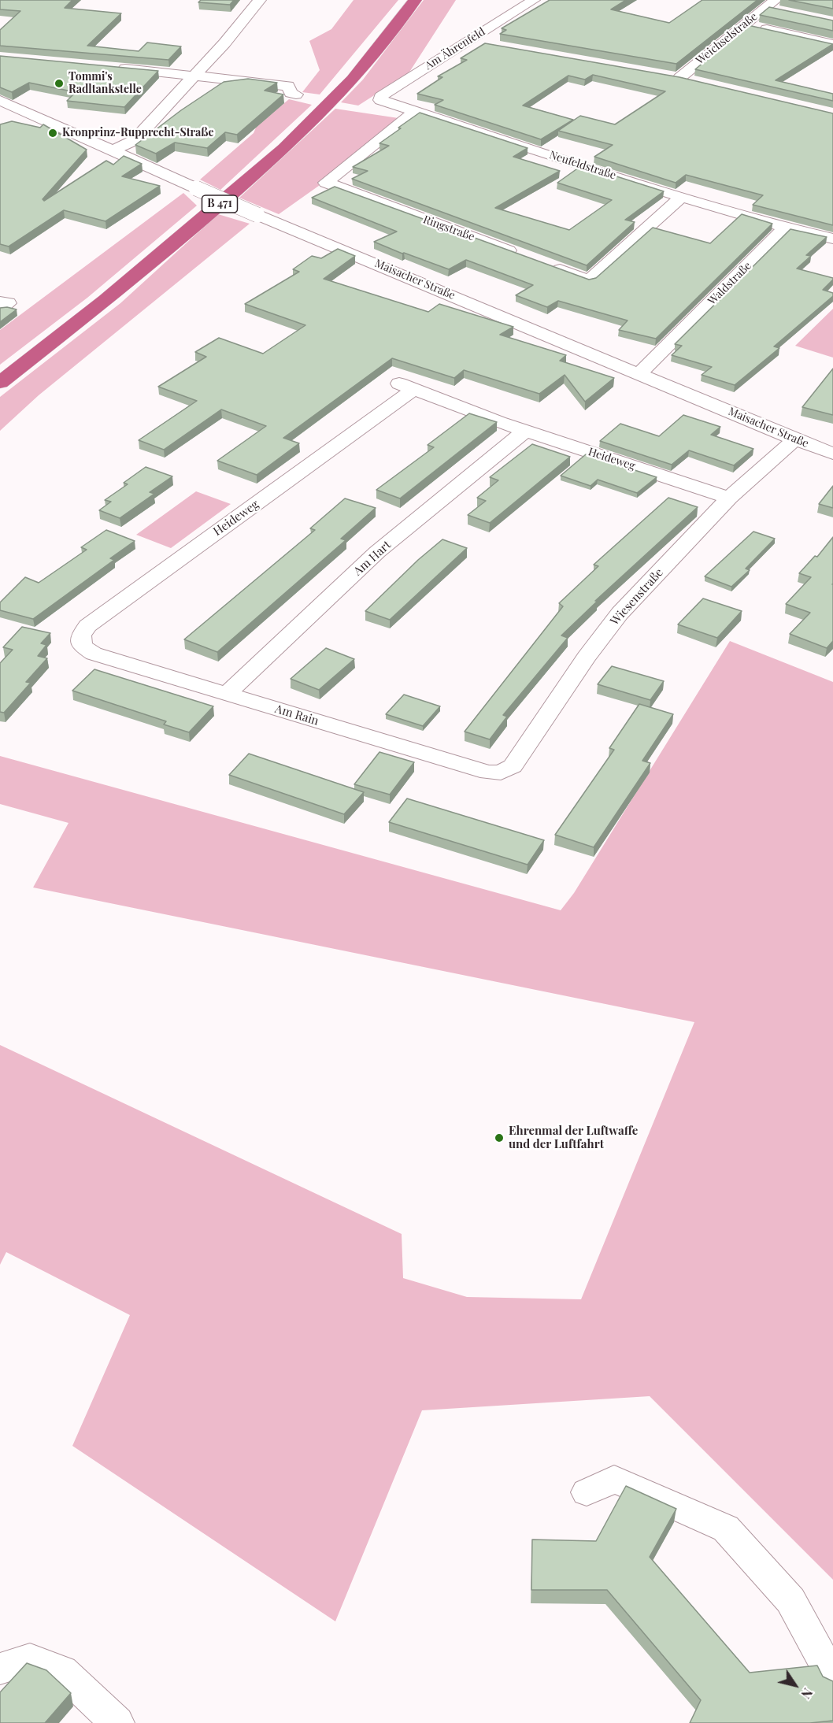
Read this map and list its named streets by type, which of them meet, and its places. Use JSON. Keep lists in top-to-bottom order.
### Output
{
  "streets": {
    "highway": ["B 471"],
    "street": [
      "Weichselstraße",
      "Am Ährenfeld",
      "Neufeldstraße",
      "Ringstraße",
      "Maisacher Straße",
      "Waldstraße",
      "Heideweg",
      "Am Hart",
      "Wiesenstraße",
      "Am Rain"
    ]
  },
  "crossings": [
    ["Am Ährenfeld", "Neufeldstraße"],
    ["Neufeldstraße", "Ringstraße"],
    ["Neufeldstraße", "Waldstraße"],
    ["Maisacher Straße", "Waldstraße"],
    ["Maisacher Straße", "Wiesenstraße"],
    ["Heideweg", "Am Hart"],
    ["Heideweg", "Wiesenstraße"],
    ["Heideweg", "Am Rain"],
    ["Am Hart", "Am Rain"],
    ["Wiesenstraße", "Am Rain"]
  ],
  "places": ["Tommi's Radltankstelle", "Kronprinz-Rupprecht-Straße", "Ehrenmal der Luftwaffe und der Luftfahrt"],
  "north": "bottom right"
}
